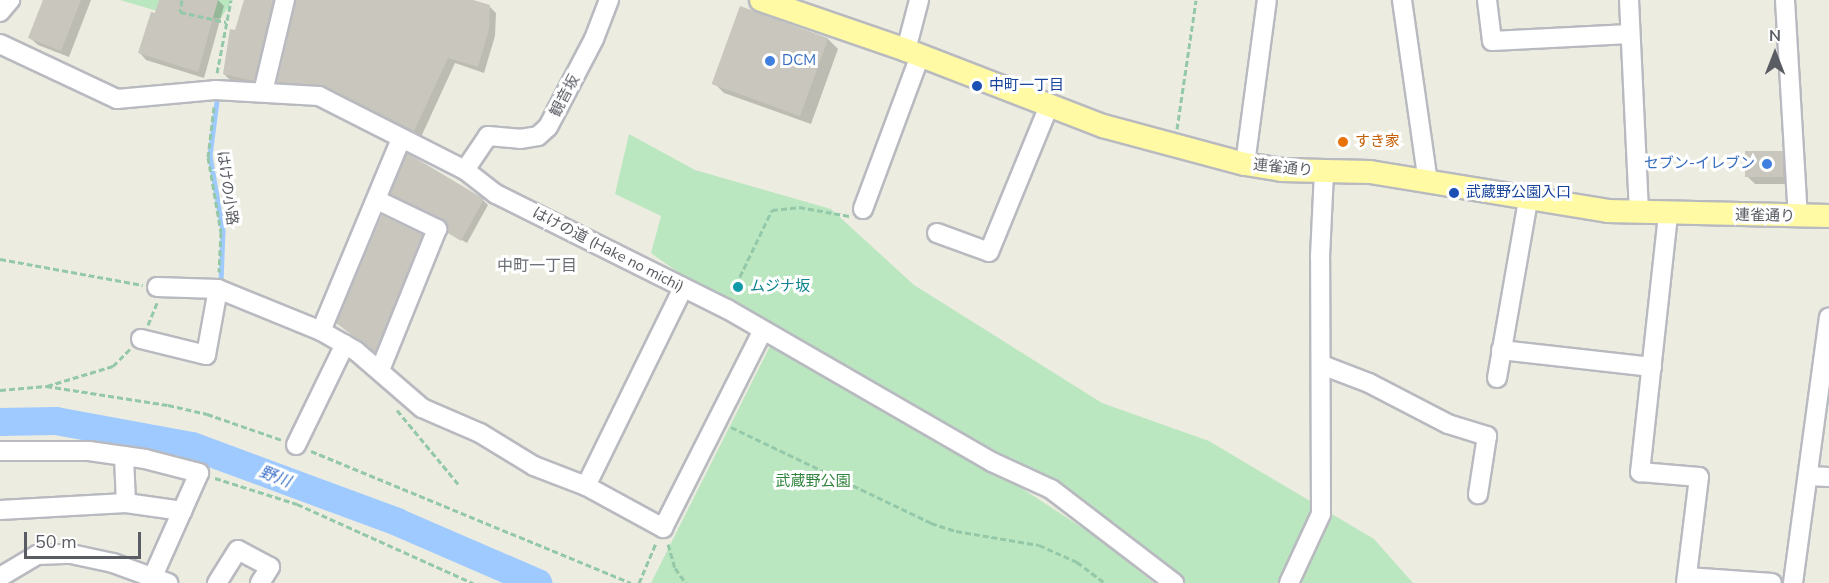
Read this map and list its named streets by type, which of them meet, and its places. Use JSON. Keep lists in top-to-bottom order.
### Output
{
  "streets": {
    "main road": ["連雀通り"],
    "street": ["観音坂", "はけの道 (Hake no michi)"],
    "path": ["はけの小路"]
  },
  "crossings": [
    ["観音坂", "はけの道 (Hake no michi)"],
    ["はけの小路", "はけの道 (Hake no michi)"]
  ],
  "districts": ["中町一丁目"],
  "water": ["野川"],
  "parks": ["武蔵野公園"],
  "places": [
    "DCM",
    "中町一丁目",
    "すき家",
    "セブン-イレブン",
    "武蔵野公園入口",
    "ムジナ坂"
  ],
  "scale_bar": "50 m",
  "north": "top"
}
